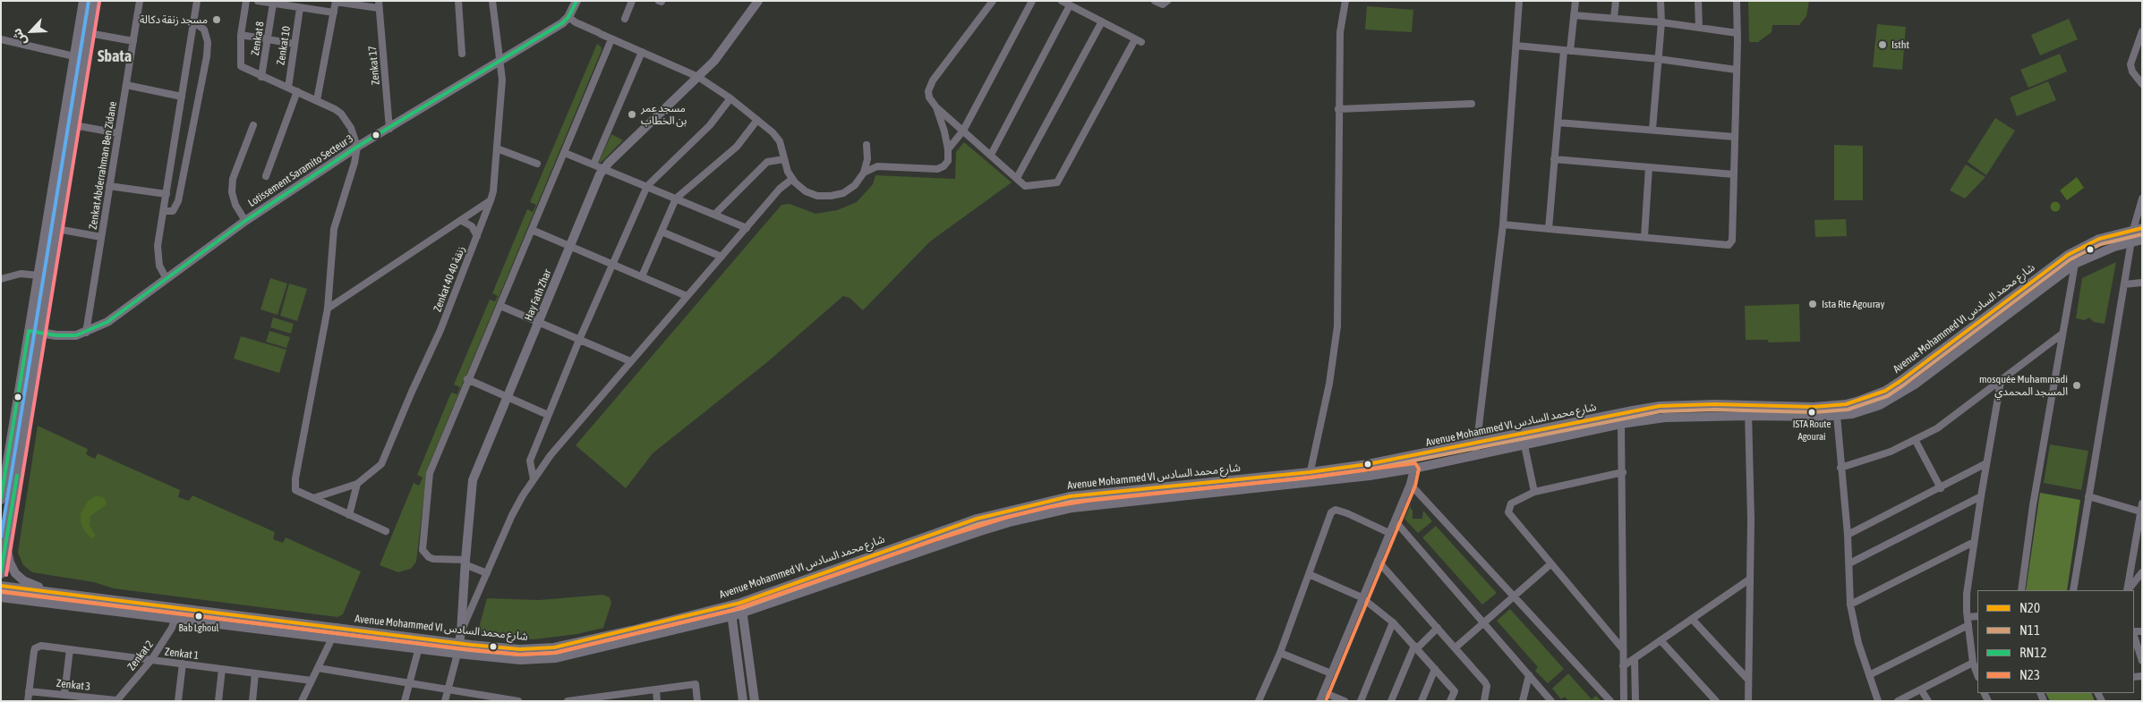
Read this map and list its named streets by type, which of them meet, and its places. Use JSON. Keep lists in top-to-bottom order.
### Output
{
  "streets": {
    "main road": ["Lotissement Saramito Secteur 3", "Hay Fath Zhar", "Avenue Mohammed VI شارع محمد السادس"],
    "street": [
      "Zenkat 8",
      "Zenkat 10",
      "Zenkat 17",
      "Zenkat Abderrahman Ben Zidane",
      "Zenkat 40 زنقة 40",
      "Zenkat 1",
      "Zenkat 2",
      "Zenkat 3"
    ]
  },
  "crossings": [
    ["Zenkat 17", "Lotissement Saramito Secteur 3"],
    ["Zenkat Abderrahman Ben Zidane", "Lotissement Saramito Secteur 3"],
    ["Lotissement Saramito Secteur 3", "Zenkat 40 زنقة 40"],
    ["Hay Fath Zhar", "Avenue Mohammed VI شارع محمد السادس"],
    ["Avenue Mohammed VI شارع محمد السادس", "Zenkat 2"],
    ["Zenkat 1", "Zenkat 2"],
    ["Zenkat 1", "Zenkat 3"],
    ["Zenkat 2", "Zenkat 3"]
  ],
  "districts": ["Sbata"],
  "places": [
    "مسجد زنقة دكالة",
    "Istht",
    "مسجد عمر بن الخطاب",
    "Ista Rte Agouray",
    "mosquée Muhammadi المسجد المحمدي",
    "ISTA Route Agourai",
    "Bab Lghoul"
  ],
  "lines": [
    "transit line RN12",
    "transit line N20",
    "transit line N11",
    "transit line N23"
  ],
  "legend": [
    "N20",
    "N11",
    "RN12",
    "N23"
  ],
  "north": "bottom left"
}
